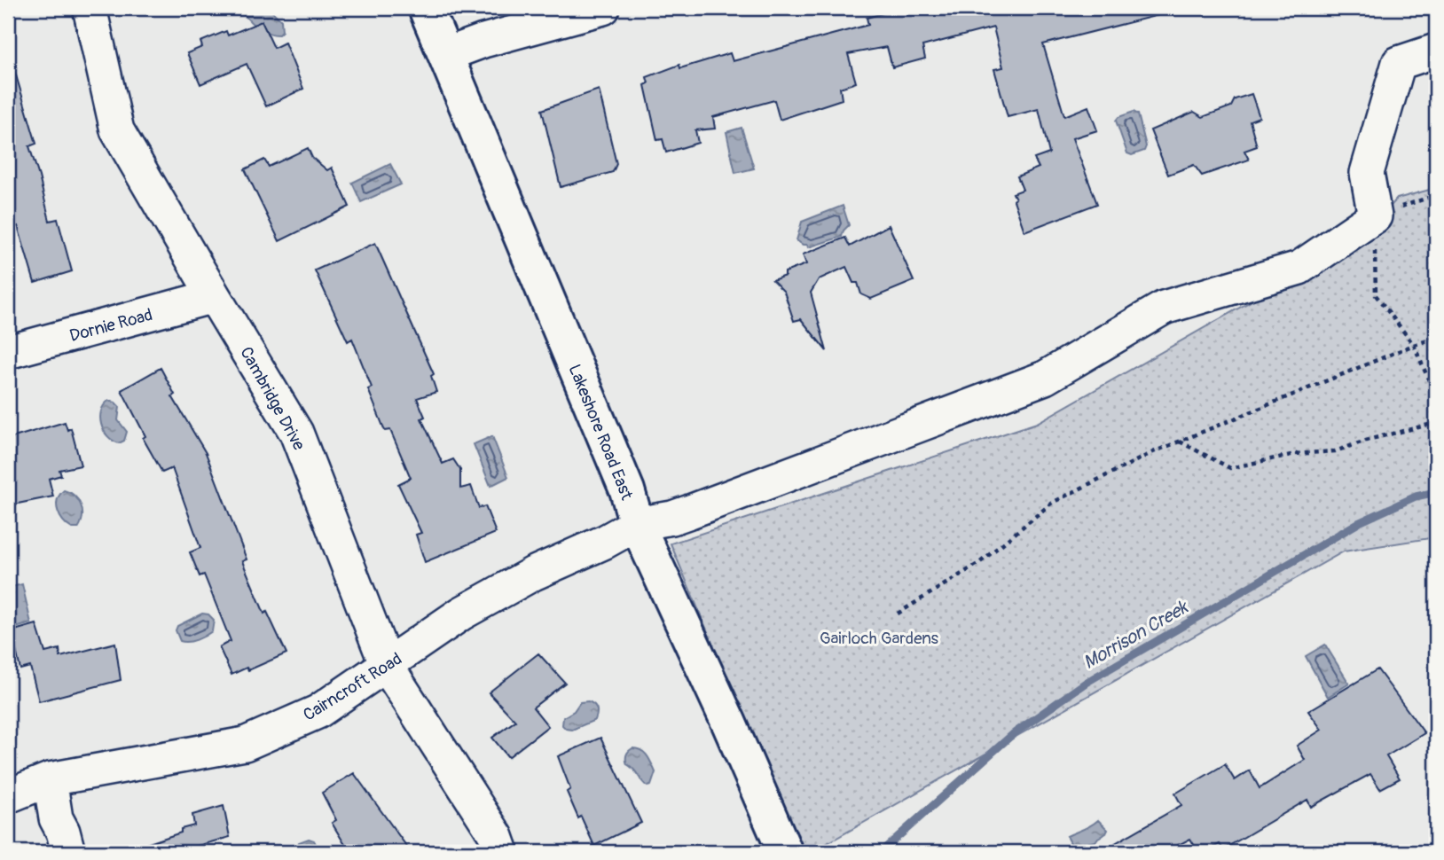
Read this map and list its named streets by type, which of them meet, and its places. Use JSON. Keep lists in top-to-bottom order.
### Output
{
  "streets": {
    "main road": ["Lakeshore Road East"],
    "street": ["Dornie Road", "Cambridge Drive", "Cairncroft Road"]
  },
  "crossings": [
    ["Dornie Road", "Cambridge Drive"],
    ["Cambridge Drive", "Cairncroft Road"],
    ["Lakeshore Road East", "Cairncroft Road"]
  ],
  "water": ["Morrison Creek"],
  "parks": ["Gairloch Gardens"]
}
